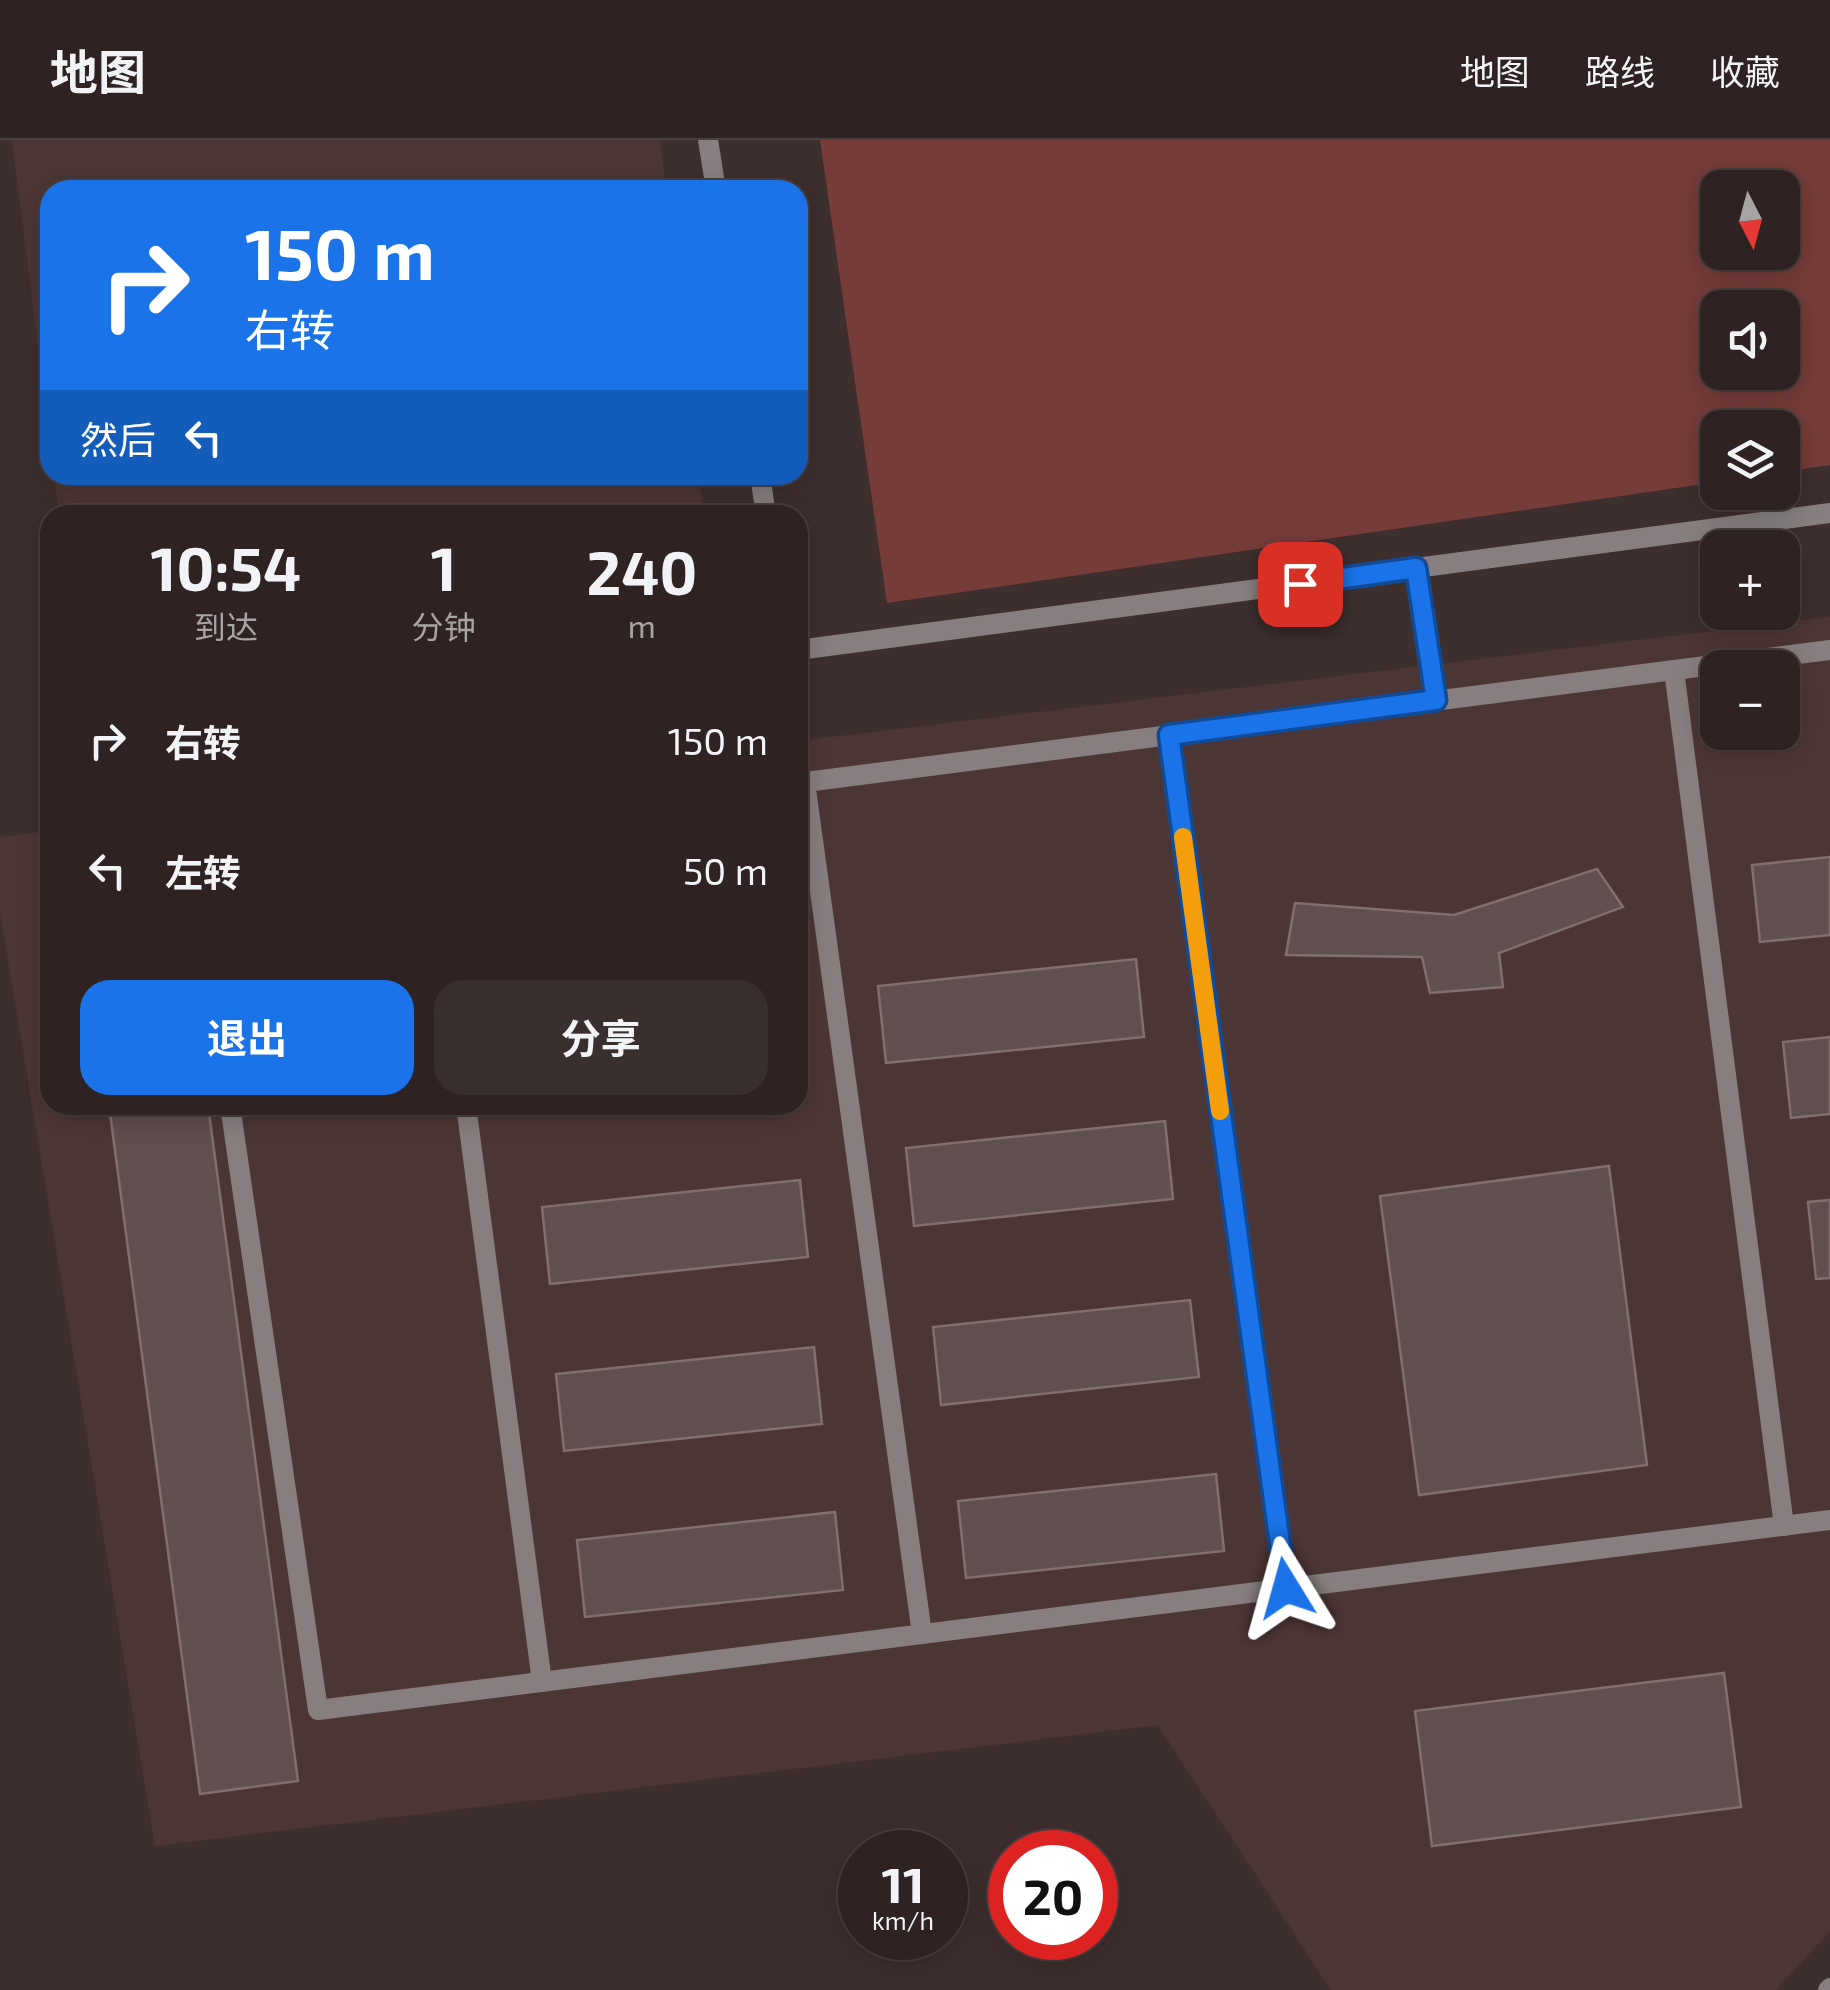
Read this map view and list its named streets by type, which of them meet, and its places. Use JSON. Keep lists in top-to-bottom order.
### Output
{
  "north": "bottom",
  "page": {
    "header": "地图",
    "nav": ["地图", "路线", "收藏"],
    "map_buttons": ["+", "−"],
    "turn": ["150 m", "右转"],
    "then": "然后",
    "eta": [
      "10:54",
      "到达",
      "1",
      "分钟",
      "240",
      "m"
    ],
    "list": [
      {
        "name": "右转",
        "value": "150 m"
      },
      {
        "name": "左转",
        "value": "50 m"
      }
    ],
    "buttons": ["退出", "分享"],
    "speed": "11 km/h",
    "limit": "20"
  }
}
